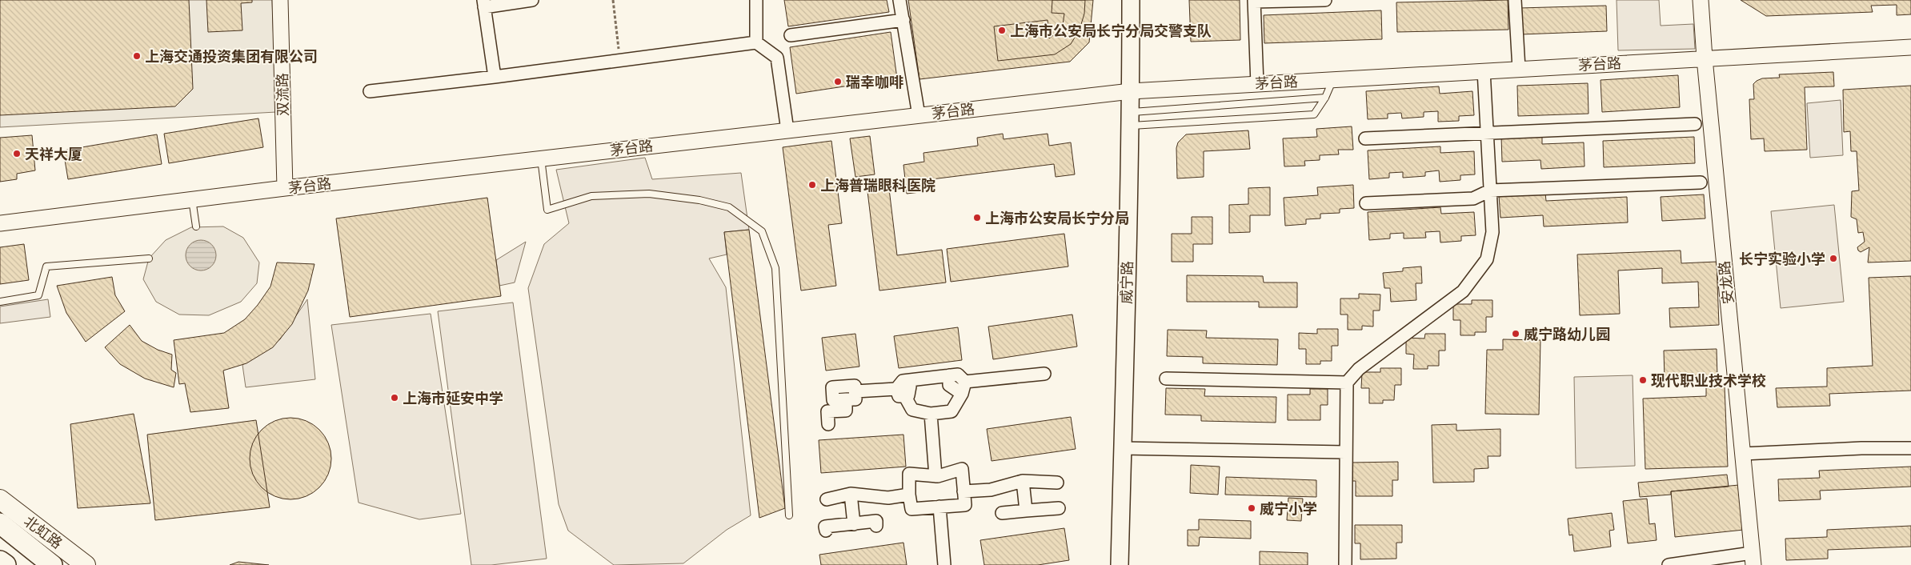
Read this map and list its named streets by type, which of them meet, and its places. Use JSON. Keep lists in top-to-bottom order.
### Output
{
  "streets": {
    "main road": ["威宁路", "北虹路"],
    "street": ["茅台路", "双流路", "安龙路"]
  },
  "crossings": [
    ["茅台路", "双流路"],
    ["茅台路", "威宁路"],
    ["茅台路", "安龙路"]
  ],
  "places": [
    "上海市公安局长宁分局交警支队",
    "上海交通投资集团有限公司",
    "瑞幸咖啡",
    "天祥大厦",
    "上海普瑞眼科医院",
    "上海市公安局长宁分局",
    "长宁实验小学",
    "威宁路幼儿园",
    "现代职业技术学校",
    "上海市延安中学",
    "威宁小学"
  ]
}
